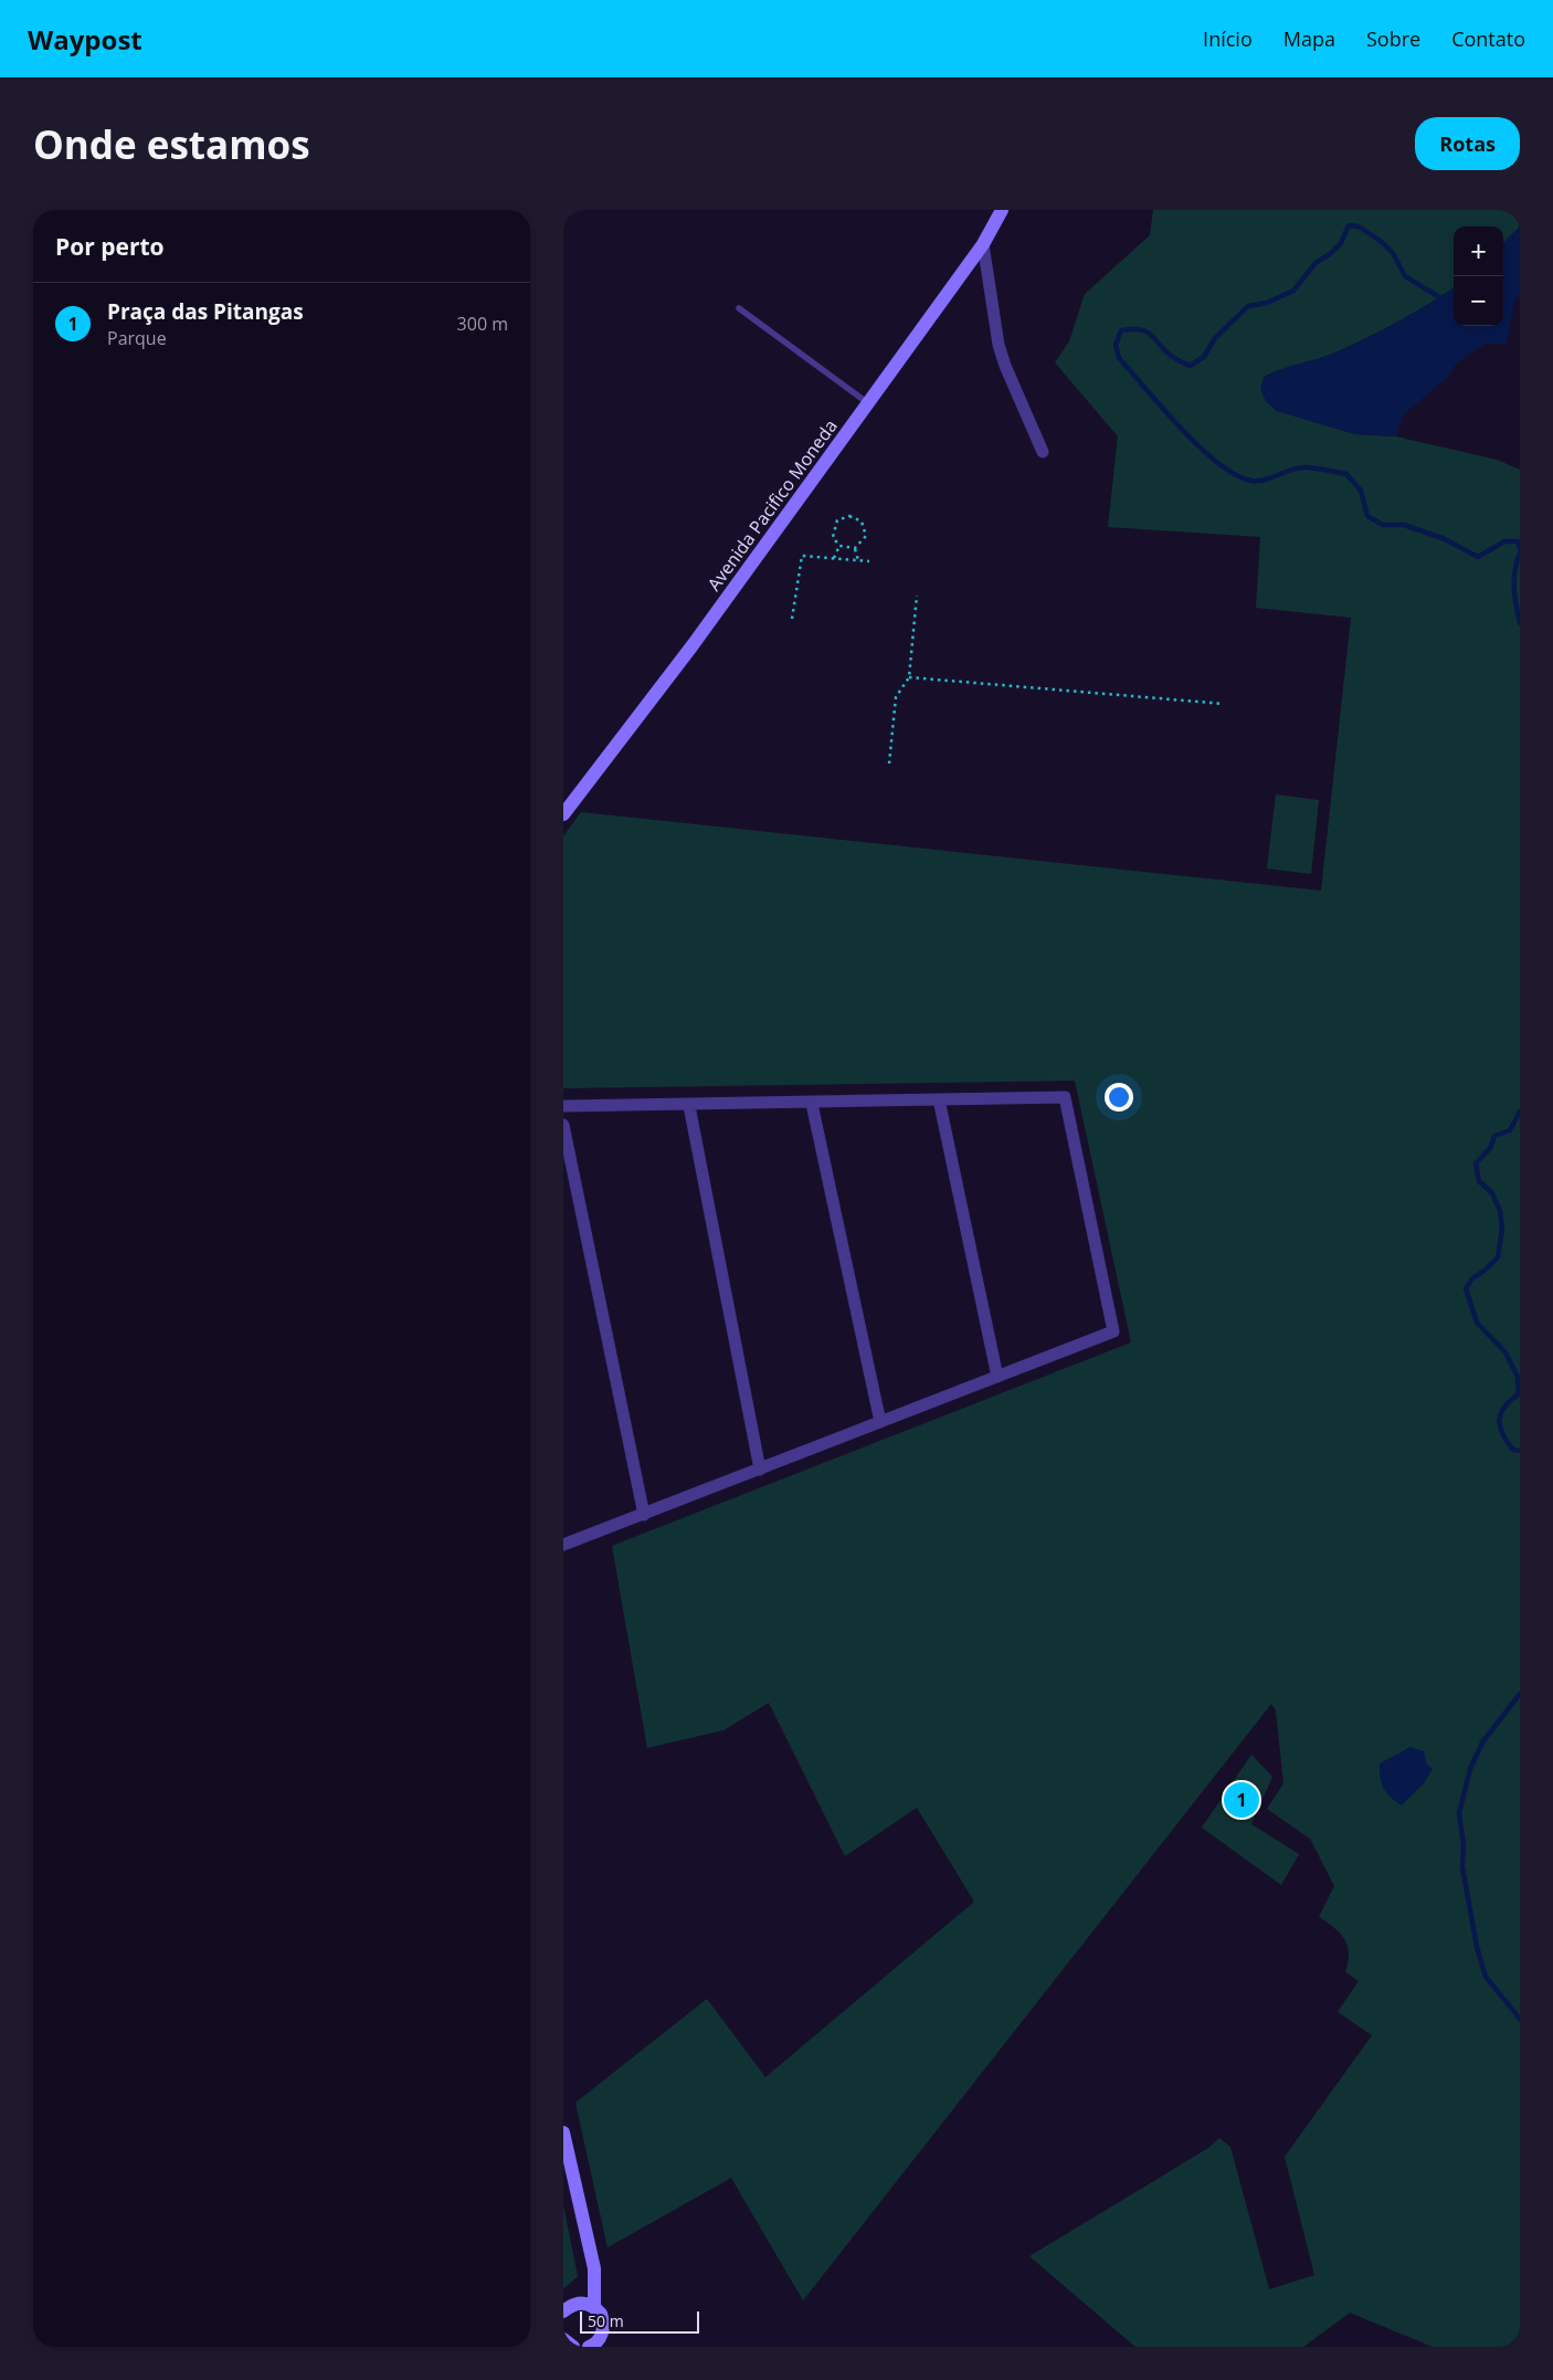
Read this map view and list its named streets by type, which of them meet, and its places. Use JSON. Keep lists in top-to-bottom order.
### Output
{
  "streets": {
    "street": ["Avenida Pacifico Moneda"]
  },
  "scale_bar": "50 m",
  "page": {
    "header": "Waypost",
    "nav": [
      "Início",
      "Mapa",
      "Sobre",
      "Contato"
    ],
    "buttons": "Rotas",
    "title": "Onde estamos",
    "heading": "Por perto",
    "map_buttons": ["+", "−"],
    "list": [
      {
        "mark": "1",
        "name": "Praça das Pitangas",
        "note": "Parque",
        "value": "300 m"
      }
    ],
    "pins": "1",
    "scale": "50 m"
  }
}
